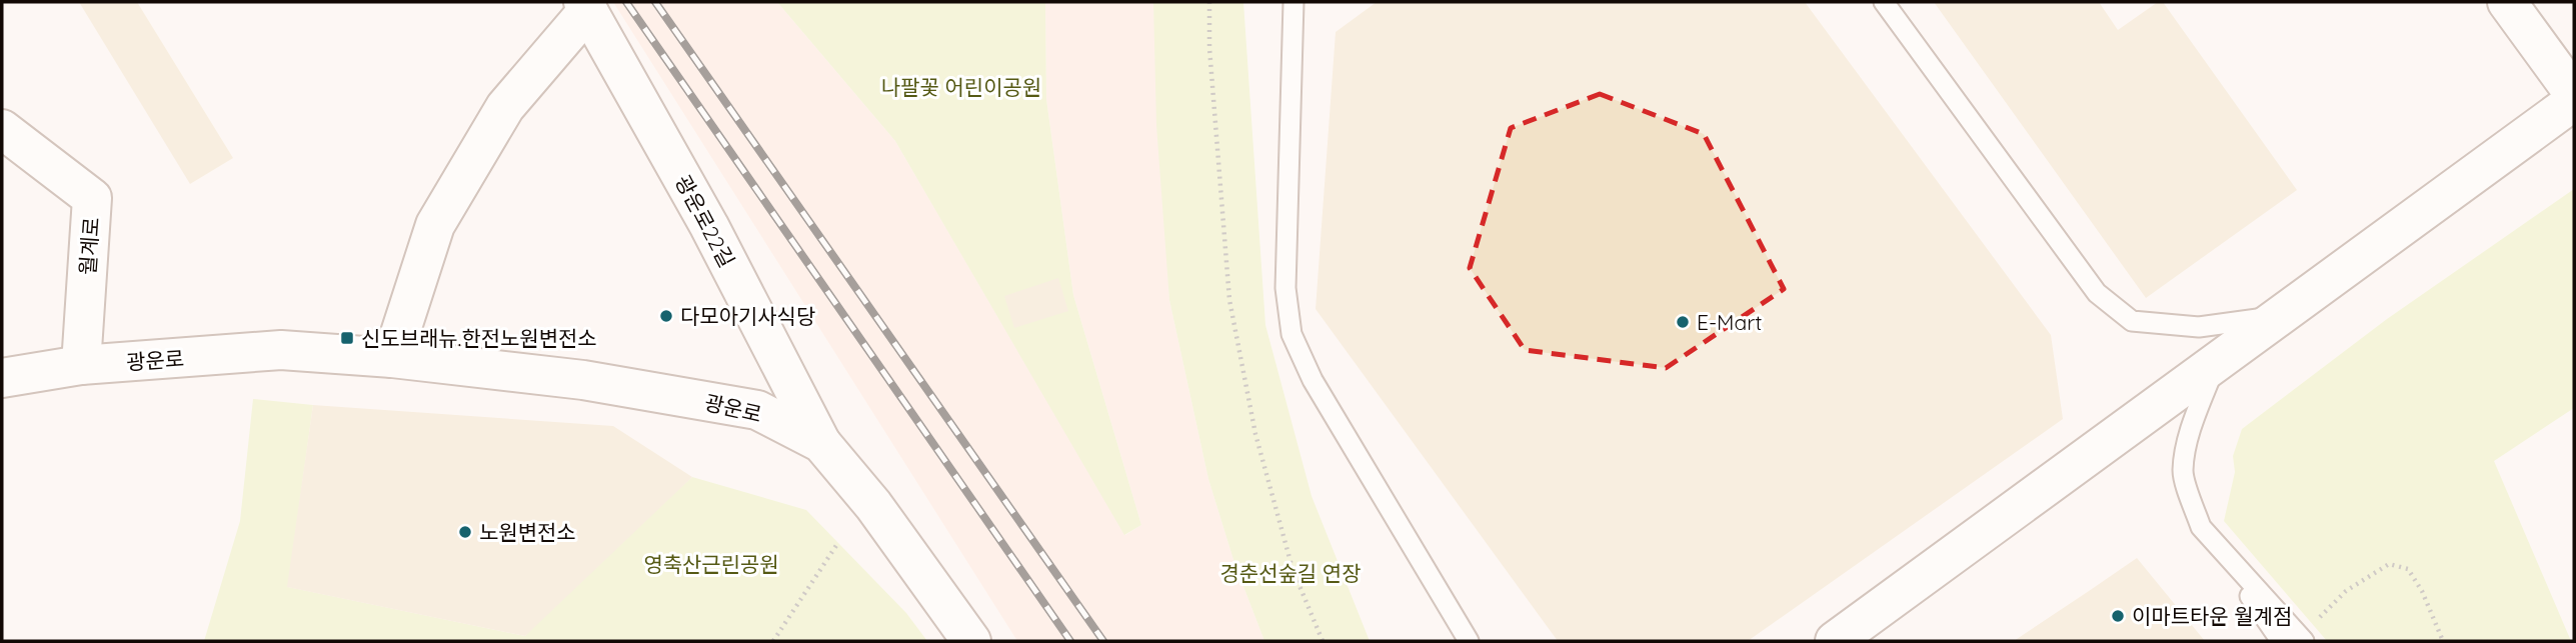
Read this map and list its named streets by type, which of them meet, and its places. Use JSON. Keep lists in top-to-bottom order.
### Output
{
  "streets": {
    "street": ["광운로22길", "월계로", "광운로"]
  },
  "crossings": [
    ["광운로22길", "광운로"],
    ["월계로", "광운로"]
  ],
  "parks": ["나팔꽃 어린이공원", "영축산근린공원", "경춘선숲길 연장"],
  "places": {
    "other": [
      "다모아기사식당",
      "E-Mart",
      "노원변전소",
      "이마트타운 월계점"
    ],
    "transit": ["신도브래뉴.한전노원변전소"]
  }
}
